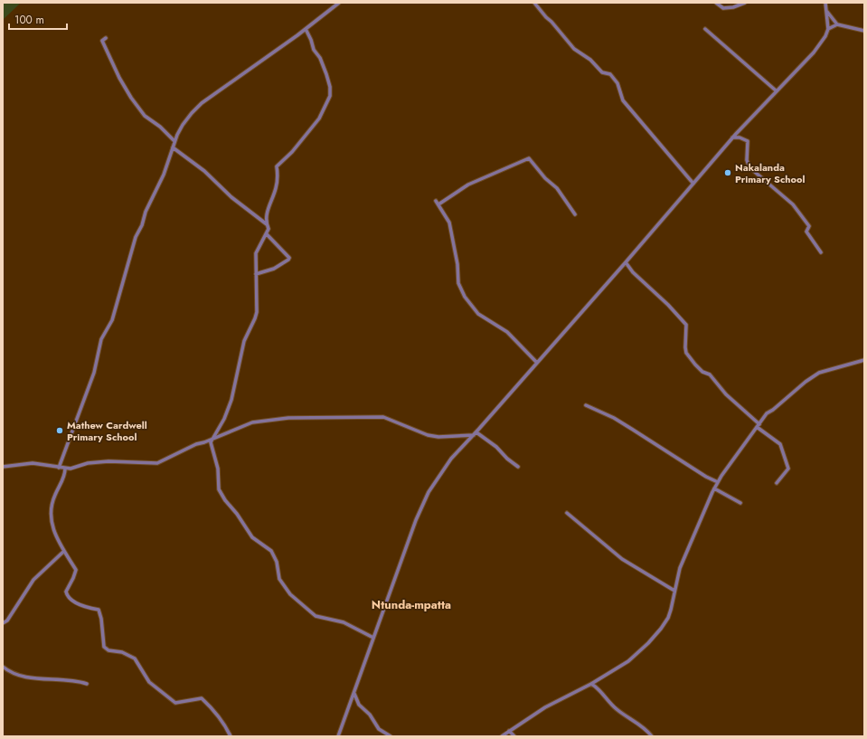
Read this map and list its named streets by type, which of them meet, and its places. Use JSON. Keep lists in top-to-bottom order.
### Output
{
  "districts": ["Ntunda-mpatta"],
  "places": ["Nakalanda Primary School", "Mathew Cardwell Primary School"],
  "scale_bar": "100 m"
}
